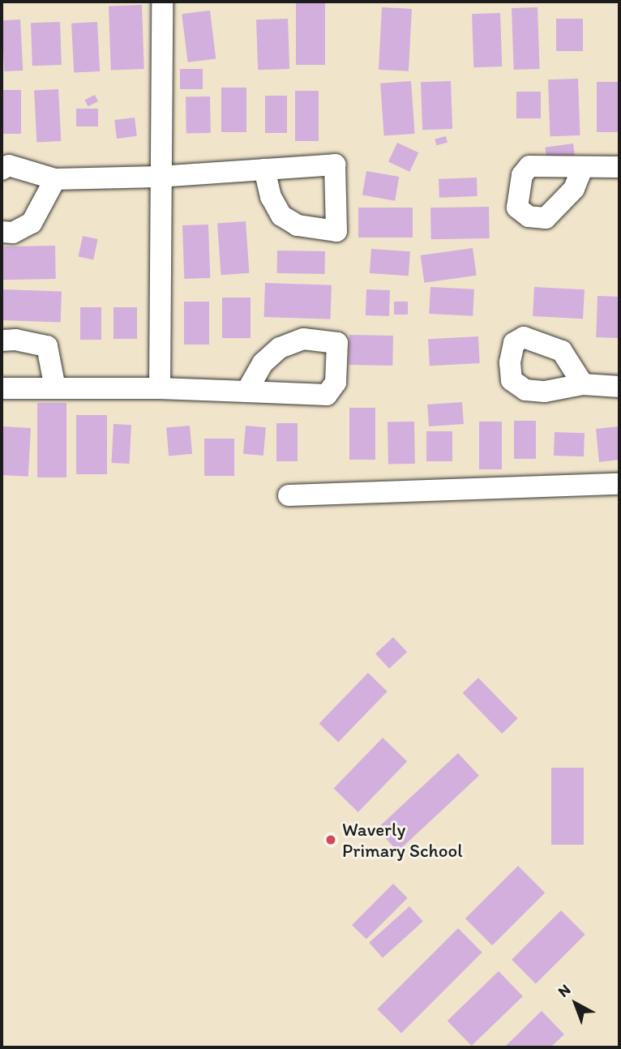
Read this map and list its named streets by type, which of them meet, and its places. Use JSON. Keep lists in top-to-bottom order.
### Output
{
  "places": ["Waverly Primary School"],
  "north": "top left"
}
